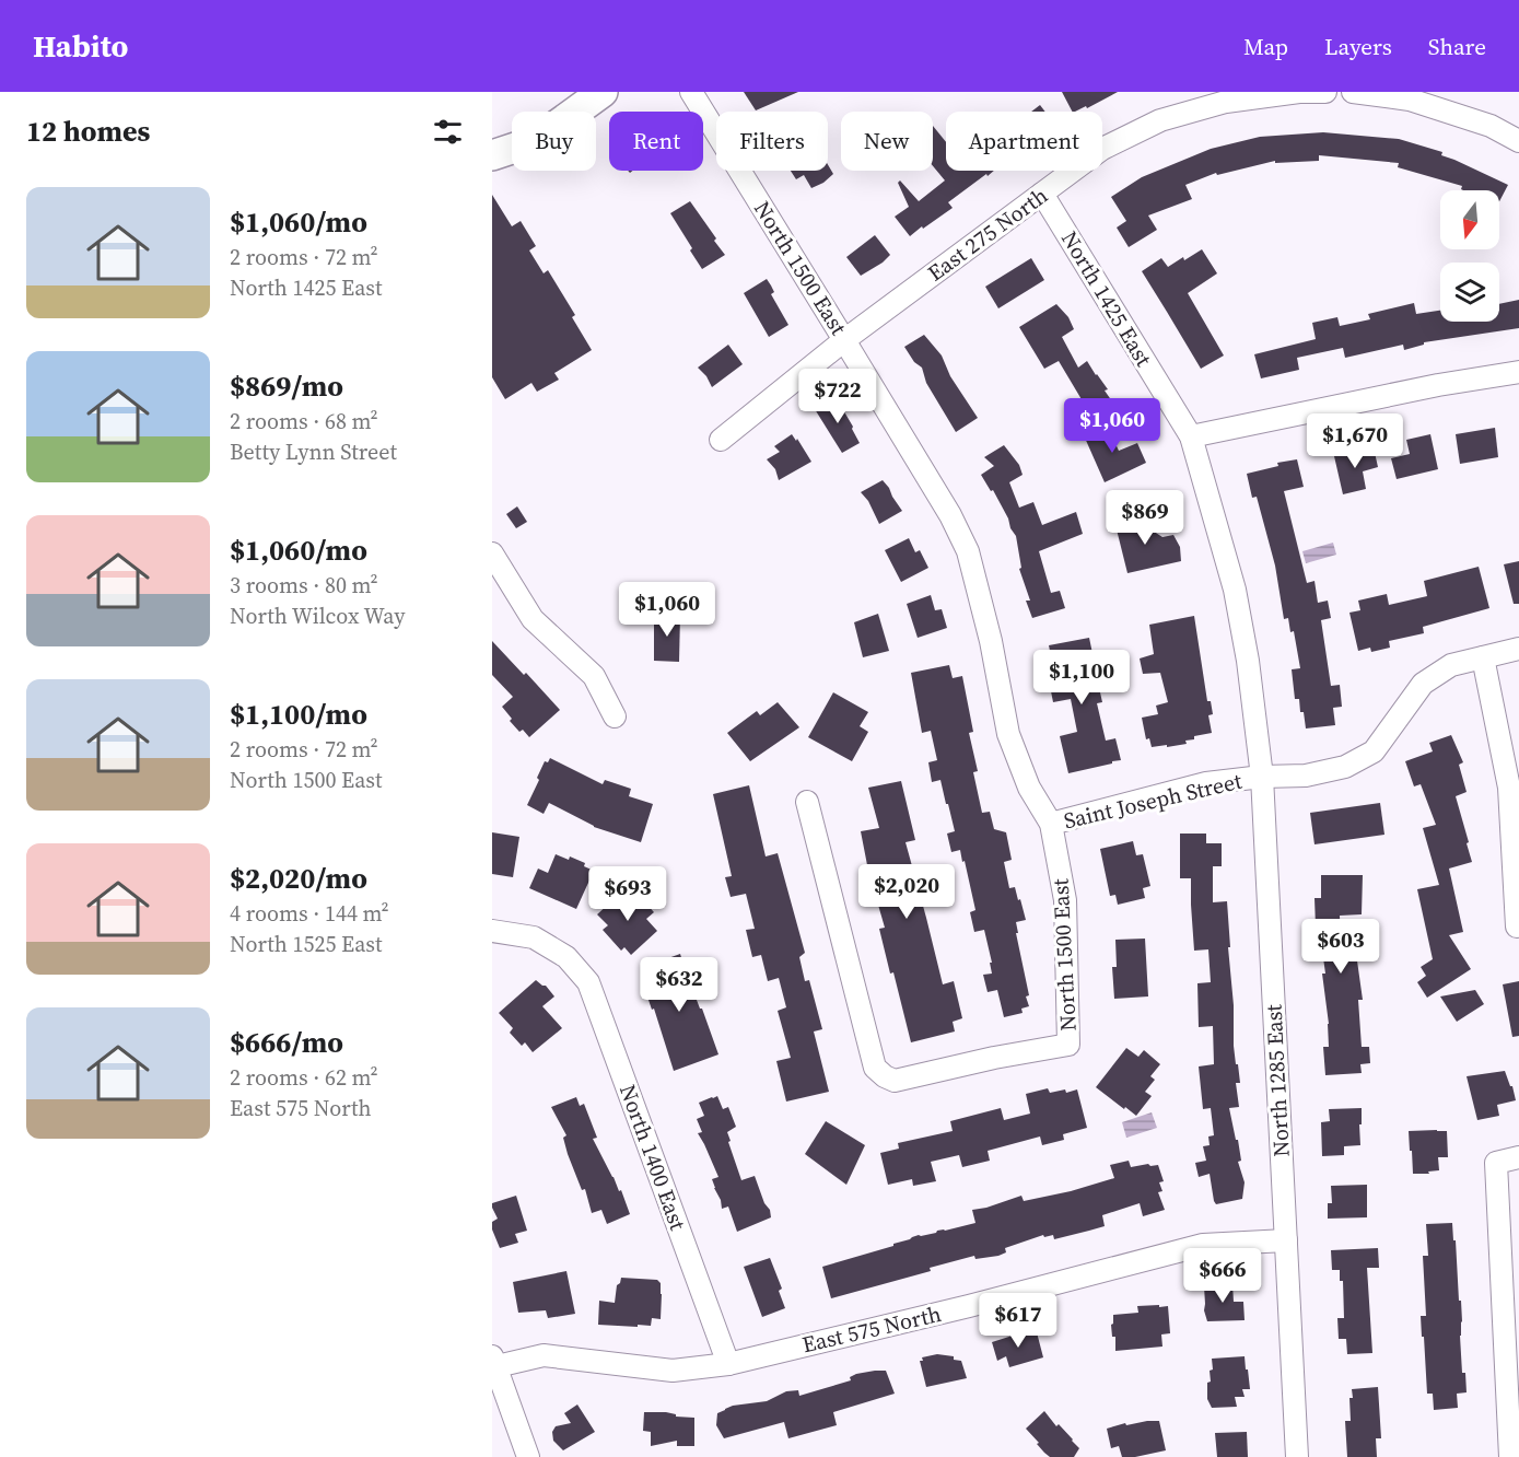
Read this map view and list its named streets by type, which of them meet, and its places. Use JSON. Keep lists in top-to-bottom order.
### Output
{
  "streets": {
    "street": [
      "East 275 North",
      "North 1500 East",
      "North 1425 East",
      "Saint Joseph Street",
      "North 1285 East",
      "North 1400 East",
      "East 575 North"
    ]
  },
  "crossings": [
    ["East 275 North", "North 1500 East"],
    ["East 275 North", "North 1425 East"],
    ["North 1500 East", "Saint Joseph Street"],
    ["North 1425 East", "North 1285 East"],
    ["Saint Joseph Street", "North 1285 East"],
    ["North 1285 East", "East 575 North"],
    ["North 1400 East", "East 575 North"]
  ],
  "north": "bottom",
  "page": {
    "header": "Habito",
    "nav": ["Map", "Layers", "Share"],
    "heading": "12 homes",
    "chip": [
      "Buy",
      "Rent",
      "Filters",
      "New",
      "Apartment"
    ],
    "list": [
      {
        "name": "$1,060/mo",
        "note": "2 rooms · 72 m² · North 1425 East"
      },
      {
        "name": "$869/mo",
        "note": "2 rooms · 68 m² · Betty Lynn Street"
      },
      {
        "name": "$1,060/mo",
        "note": "3 rooms · 80 m² · North Wilcox Way"
      },
      {
        "name": "$1,100/mo",
        "note": "2 rooms · 72 m² · North 1500 East"
      },
      {
        "name": "$2,020/mo",
        "note": "4 rooms · 144 m² · North 1525 East"
      },
      {
        "name": "$666/mo",
        "note": "2 rooms · 62 m² · East 575 North"
      }
    ],
    "price": [
      "$722",
      "$1,060",
      "$1,670",
      "$869",
      "$1,060",
      "$1,100",
      "$2,020",
      "$693",
      "$603",
      "$632",
      "$666",
      "$617"
    ]
  }
}
